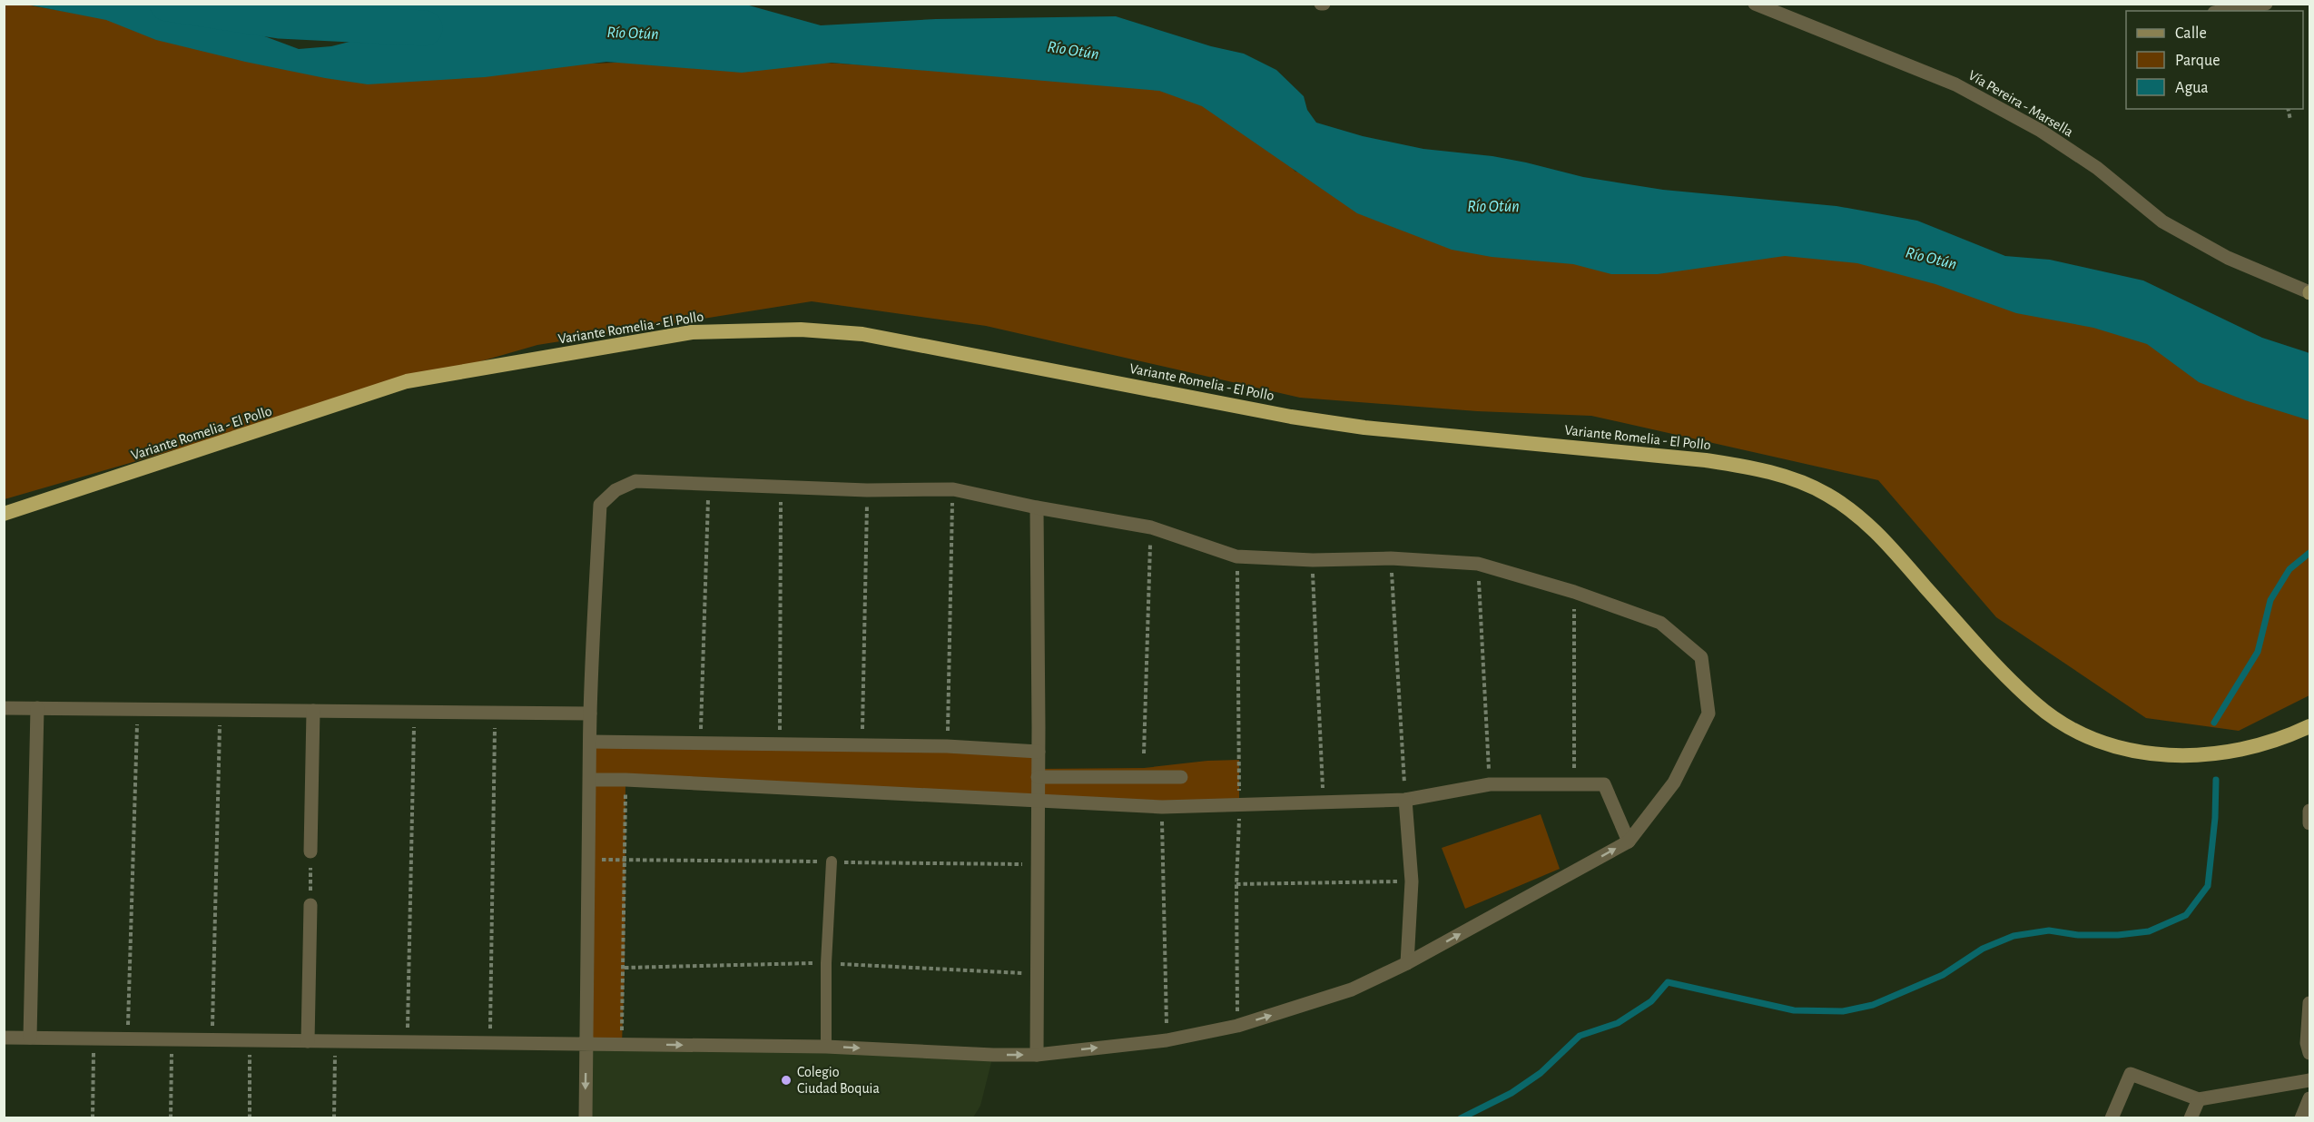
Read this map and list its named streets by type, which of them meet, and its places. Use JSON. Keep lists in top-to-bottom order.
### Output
{
  "streets": {
    "highway": ["Variante Romelia - El Pollo"],
    "street": ["Vía Pereira - Marsella"]
  },
  "water": ["Río Otún"],
  "places": ["Colegio Ciudad Boquia"],
  "legend": ["Calle", "Parque", "Agua"]
}
